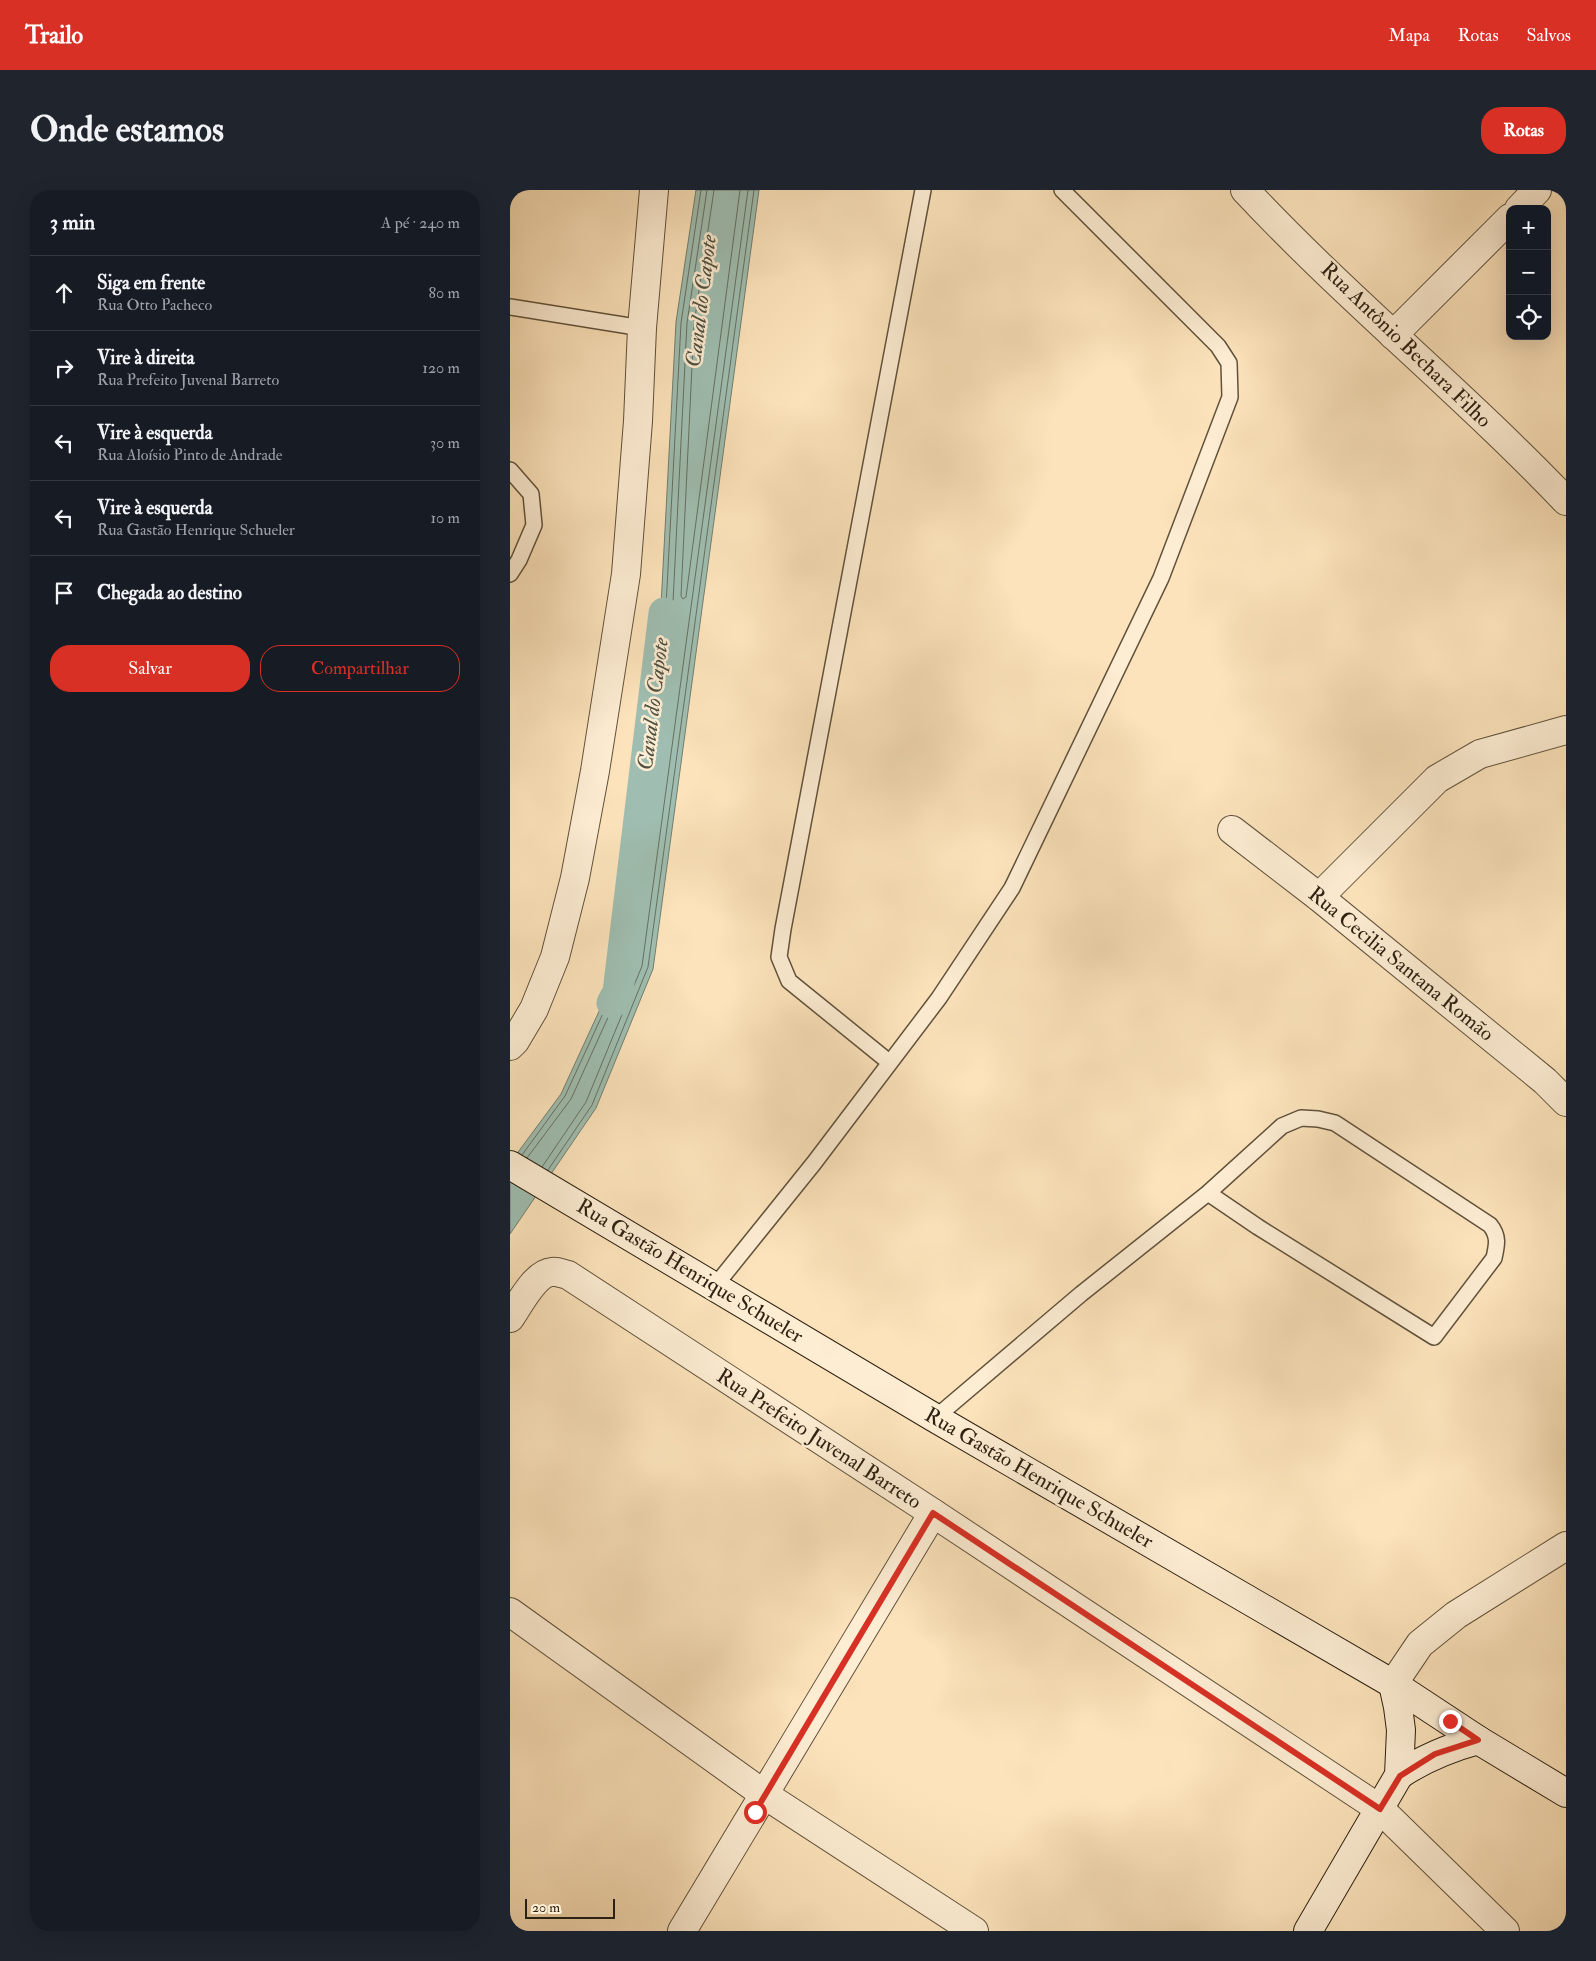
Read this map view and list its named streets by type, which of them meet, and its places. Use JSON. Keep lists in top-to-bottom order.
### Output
{
  "streets": {
    "street": [
      "Rua Antônio Bechara Filho",
      "Rua Cecilia Santana Romão",
      "Rua Gastão Henrique Schueler",
      "Rua Prefeito Juvenal Barreto"
    ]
  },
  "water": ["Canal do Capote"],
  "scale_bar": "20 m",
  "page": {
    "header": "Trailo",
    "nav": ["Mapa", "Rotas", "Salvos"],
    "buttons": [
      "Rotas",
      ["Salvar", "Compartilhar"]
    ],
    "title": "Onde estamos",
    "heading": ["3 min", "A pé · 240 m"],
    "map_buttons": ["+", "−"],
    "list": [
      ["Siga em frente", "Rua Otto Pacheco", "80 m"],
      ["Vire à direita", "Rua Prefeito Juvenal Barreto", "120 m"],
      ["Vire à esquerda", "Rua Aloísio Pinto de Andrade", "30 m"],
      ["Vire à esquerda", "Rua Gastão Henrique Schueler", "10 m"],
      "Chegada ao destino"
    ],
    "scale": "20 m"
  }
}
